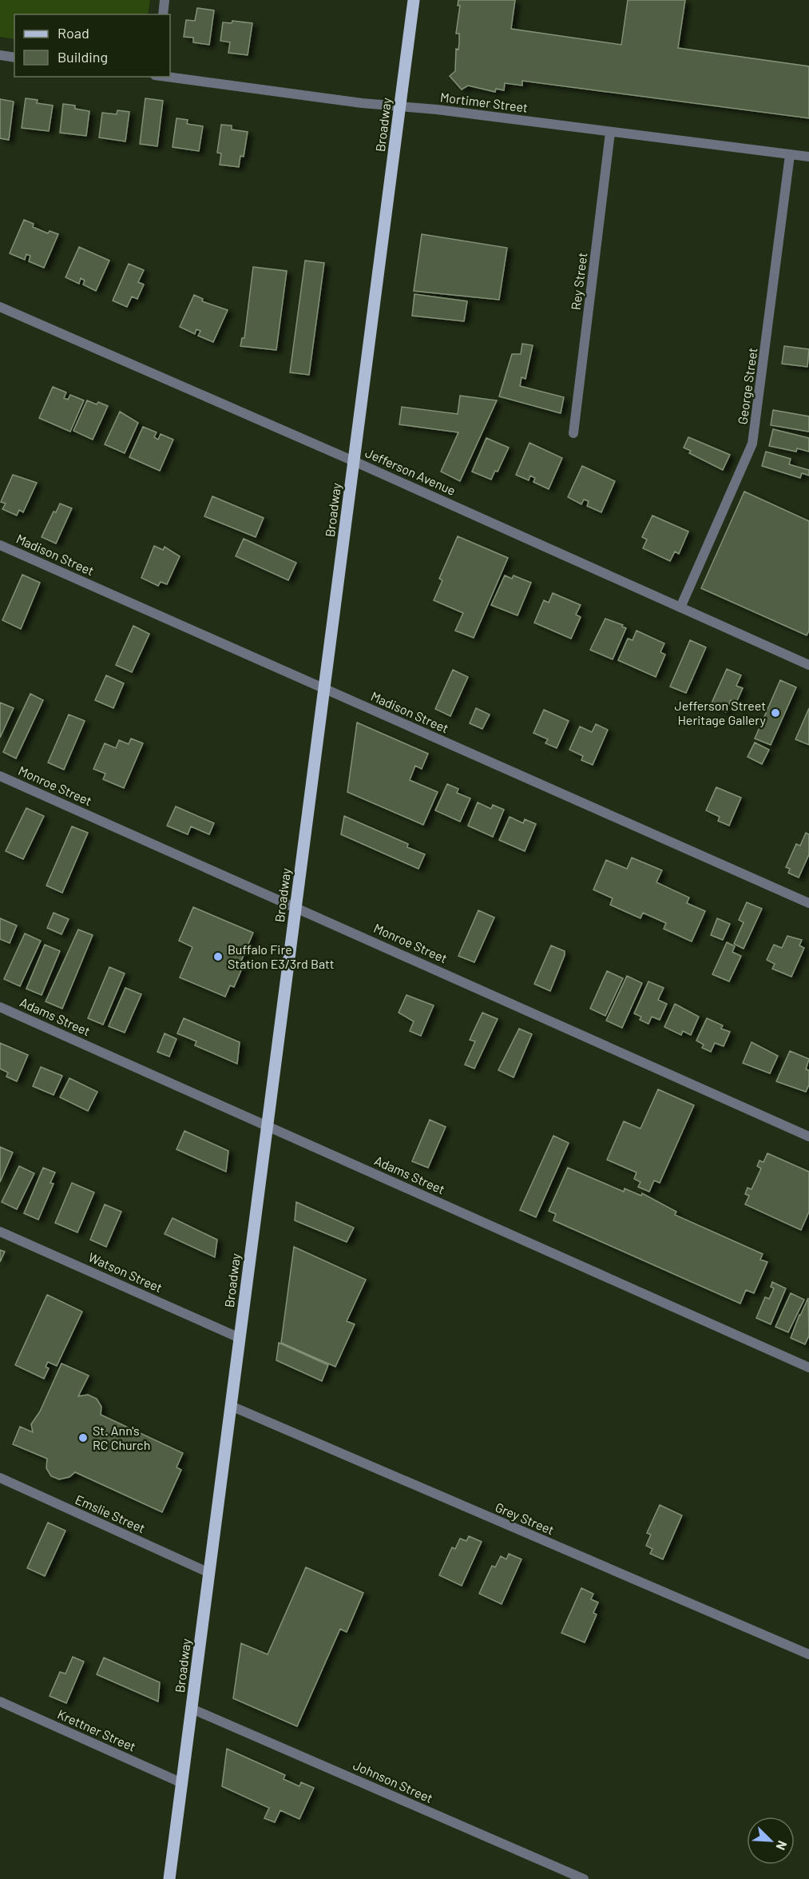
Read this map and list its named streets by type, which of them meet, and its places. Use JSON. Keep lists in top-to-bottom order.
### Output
{
  "streets": {
    "main road": ["Broadway"],
    "street": [
      "Mortimer Street",
      "Rey Street",
      "George Street",
      "Jefferson Avenue",
      "Madison Street",
      "Monroe Street",
      "Adams Street",
      "Watson Street",
      "Emslie Street",
      "Grey Street",
      "Krettner Street",
      "Johnson Street"
    ]
  },
  "crossings": [
    ["Mortimer Street", "Broadway"],
    ["Mortimer Street", "Rey Street"],
    ["Mortimer Street", "George Street"],
    ["Broadway", "Jefferson Avenue"],
    ["Broadway", "Madison Street"],
    ["Broadway", "Monroe Street"],
    ["Broadway", "Adams Street"],
    ["Broadway", "Watson Street"],
    ["Broadway", "Emslie Street"],
    ["Broadway", "Grey Street"],
    ["Broadway", "Krettner Street"],
    ["Broadway", "Johnson Street"],
    ["George Street", "Jefferson Avenue"]
  ],
  "places": ["Jefferson Street Heritage Gallery", "Buffalo Fire Station E3/3rd Batt", "St. Ann's RC Church"],
  "legend": ["Road", "Building"],
  "north": "bottom right"
}
